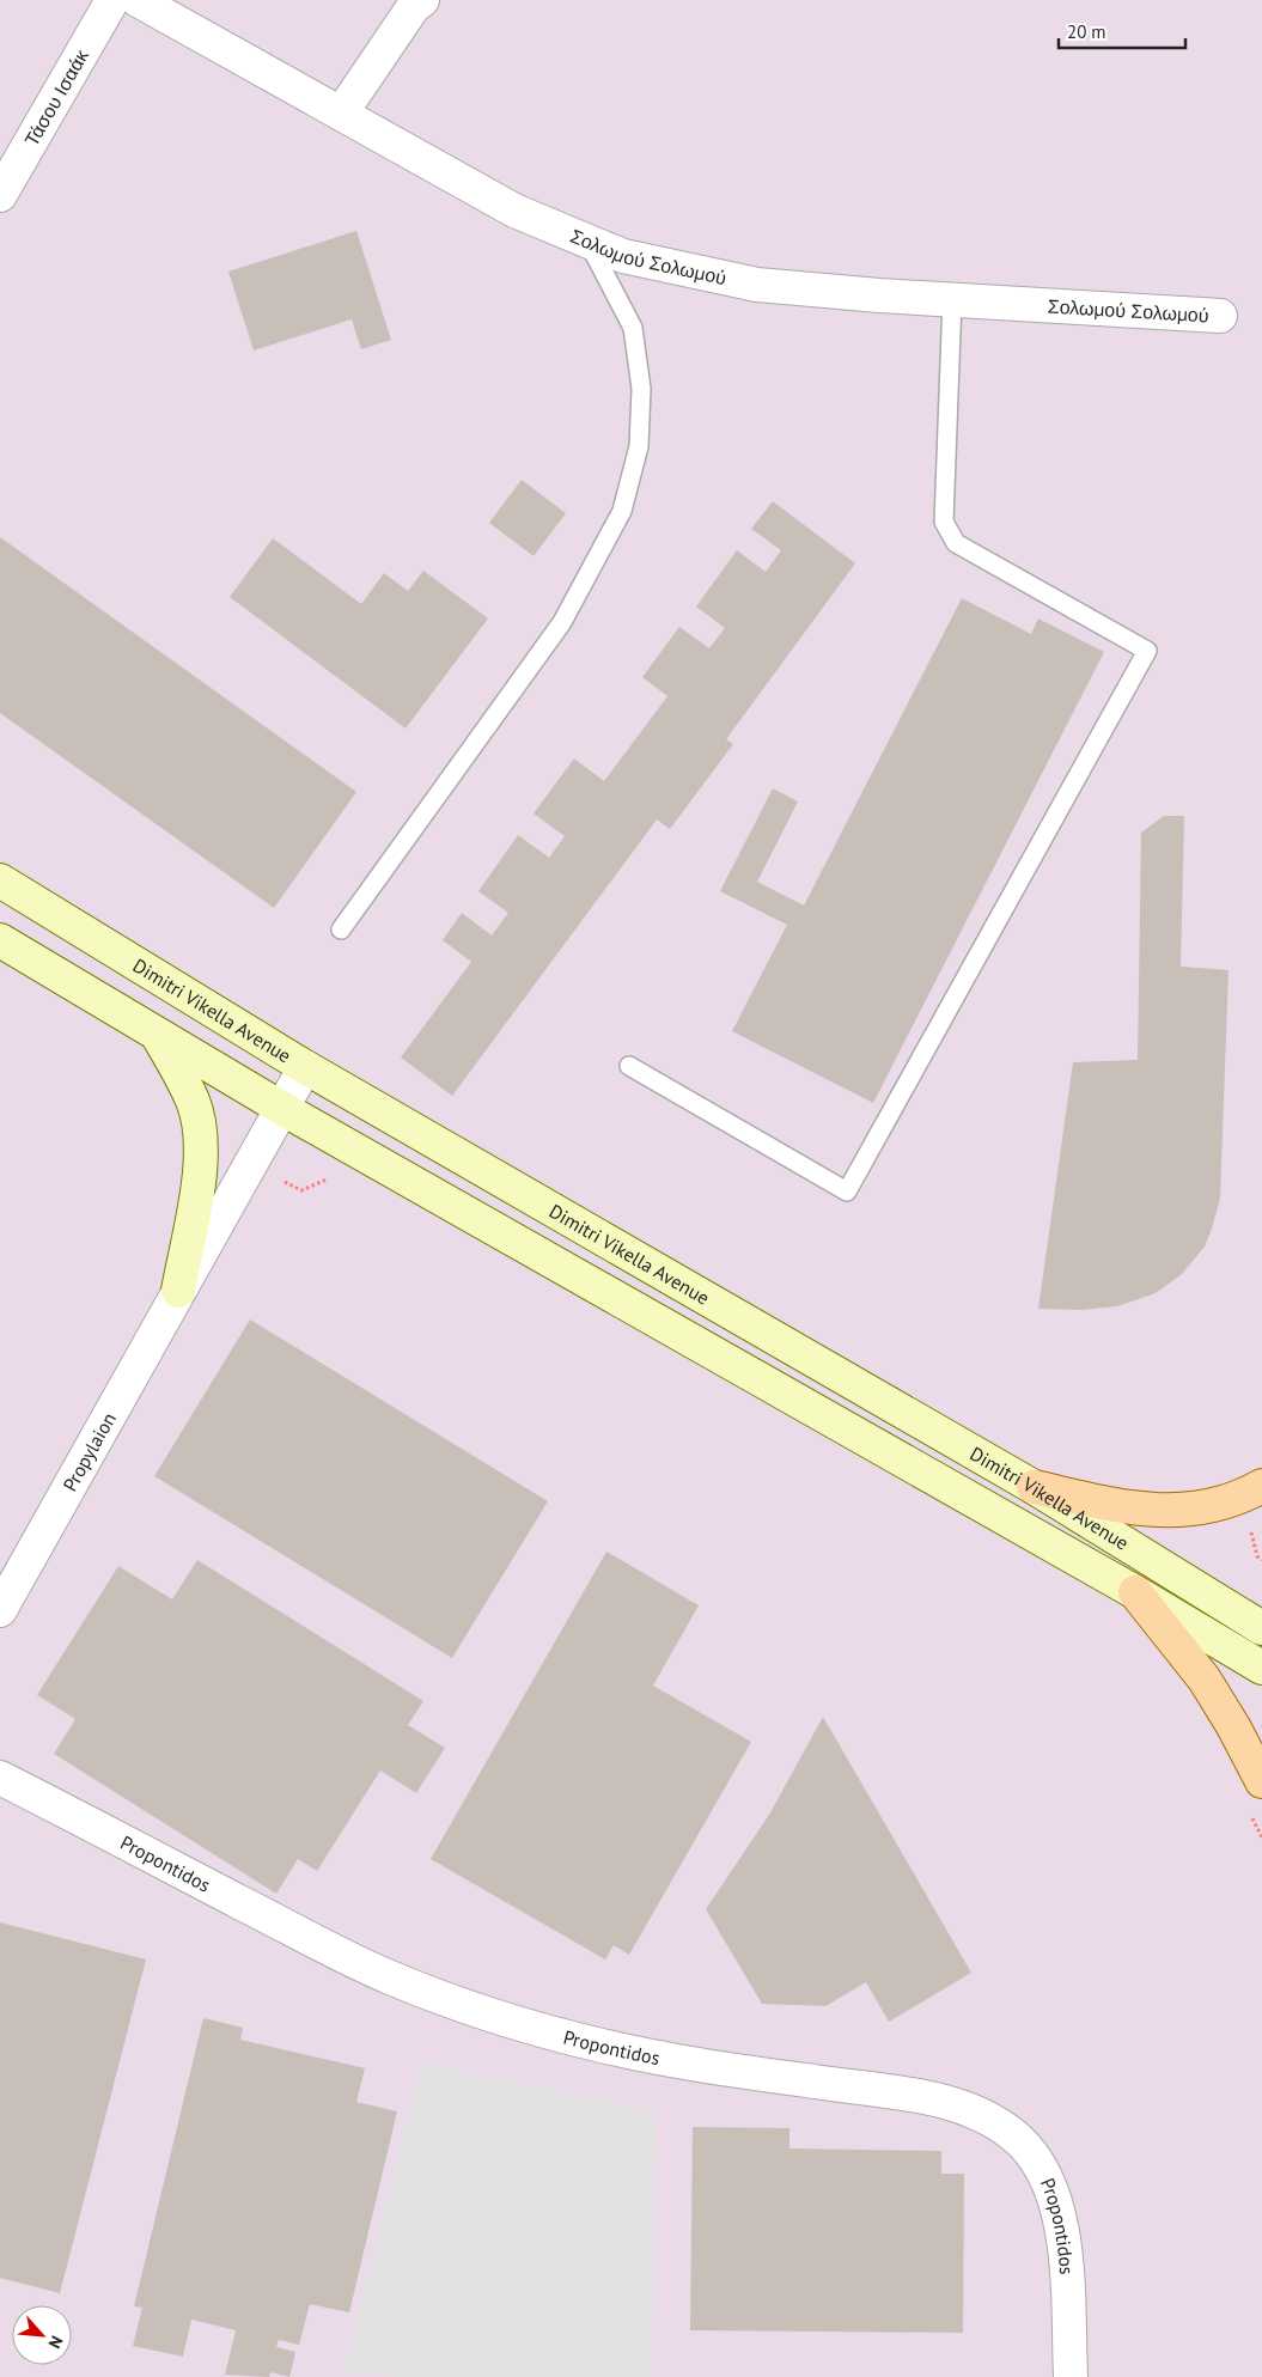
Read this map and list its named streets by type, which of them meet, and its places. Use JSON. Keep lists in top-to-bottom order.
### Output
{
  "streets": {
    "main road": ["Dimitri Vikella Avenue"],
    "street": [
      "Τάσου Ισαάκ",
      "Σολωμού Σολωμού",
      "Propylaion",
      "Propontidos"
    ]
  },
  "crossings": [
    ["Dimitri Vikella Avenue", "Propylaion"]
  ],
  "scale_bar": "20 m",
  "north": "bottom right"
}
